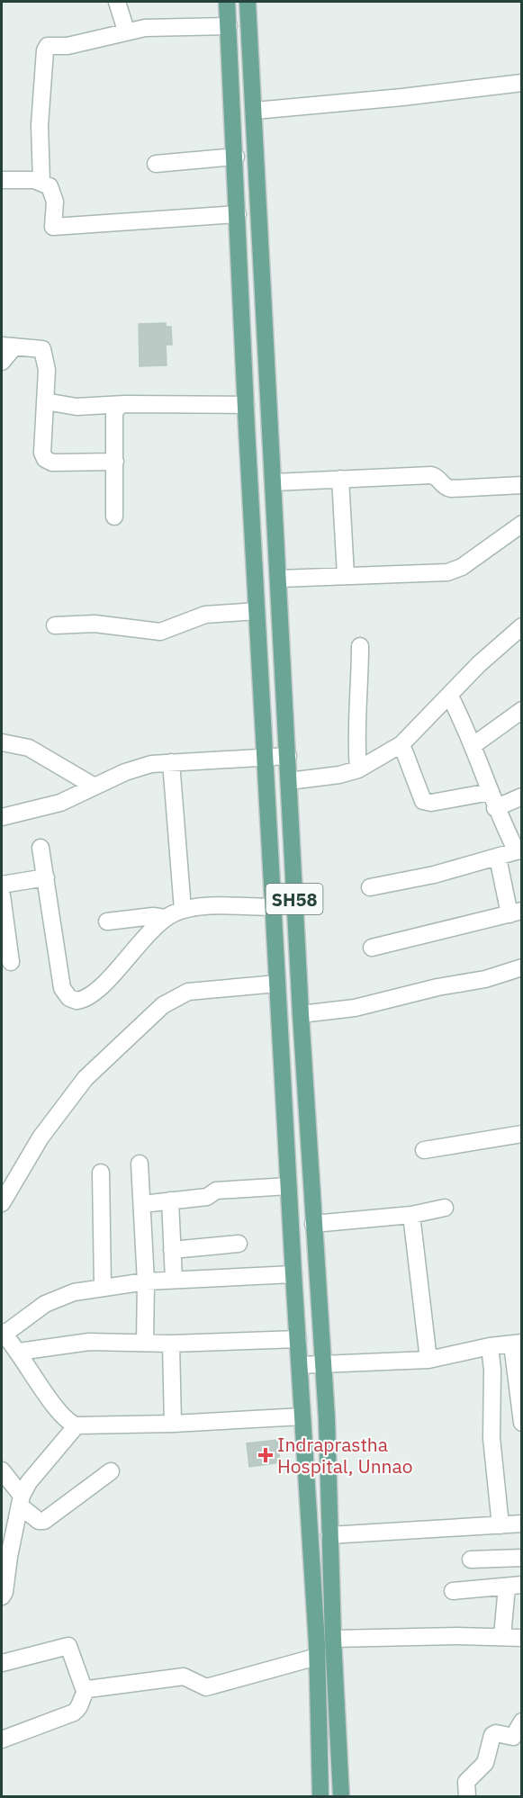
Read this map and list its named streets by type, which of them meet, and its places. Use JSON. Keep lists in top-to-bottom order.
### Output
{
  "streets": {
    "main road": ["SH58"]
  },
  "places": {
    "health": ["Indraprastha Hospital, Unnao"]
  }
}
